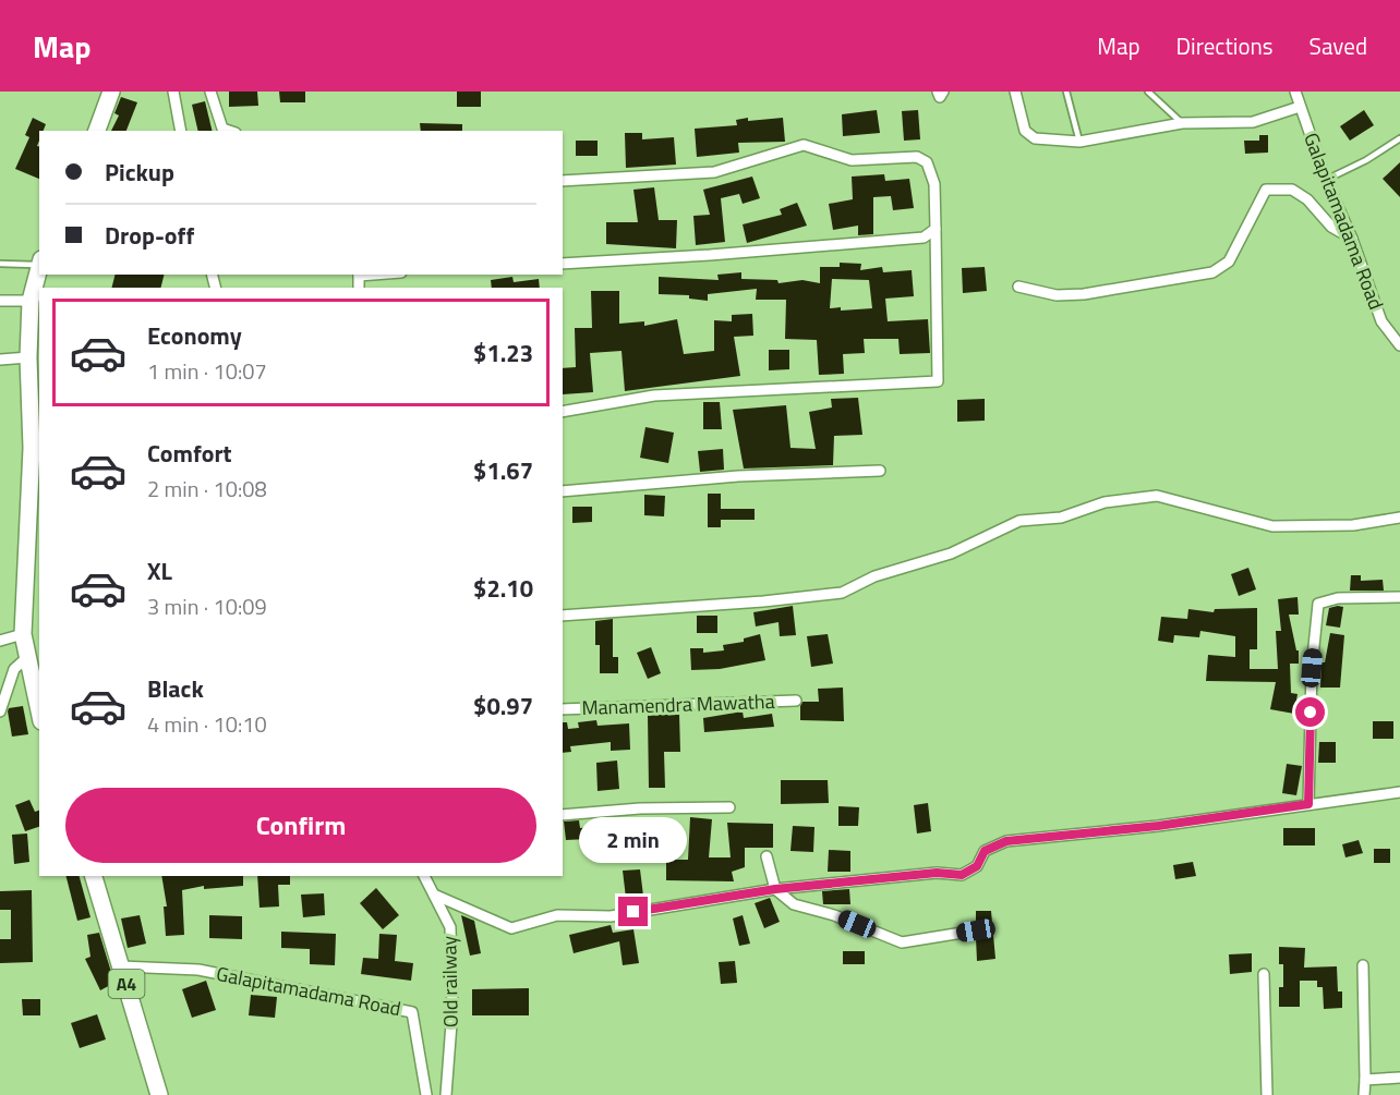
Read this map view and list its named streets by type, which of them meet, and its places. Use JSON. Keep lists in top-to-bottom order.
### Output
{
  "streets": {
    "highway": ["A4"],
    "street": ["Galapitamadama Road", "Manamendra Mawatha", "Old railway"]
  },
  "crossings": [
    ["Galapitamadama Road", "A4"]
  ],
  "page": {
    "header": "Map",
    "nav": ["Map", "Directions", "Saved"],
    "banner": ["Pickup", "Drop-off"],
    "list": [
      {
        "name": "Economy",
        "note": "1 min · 10:07",
        "value": "$1.23"
      },
      {
        "name": "Comfort",
        "note": "2 min · 10:08",
        "value": "$1.67"
      },
      {
        "name": "XL",
        "note": "3 min · 10:09",
        "value": "$2.10"
      },
      {
        "name": "Black",
        "note": "4 min · 10:10",
        "value": "$0.97"
      }
    ],
    "buttons": "Confirm",
    "bubble": "2 min"
  }
}
